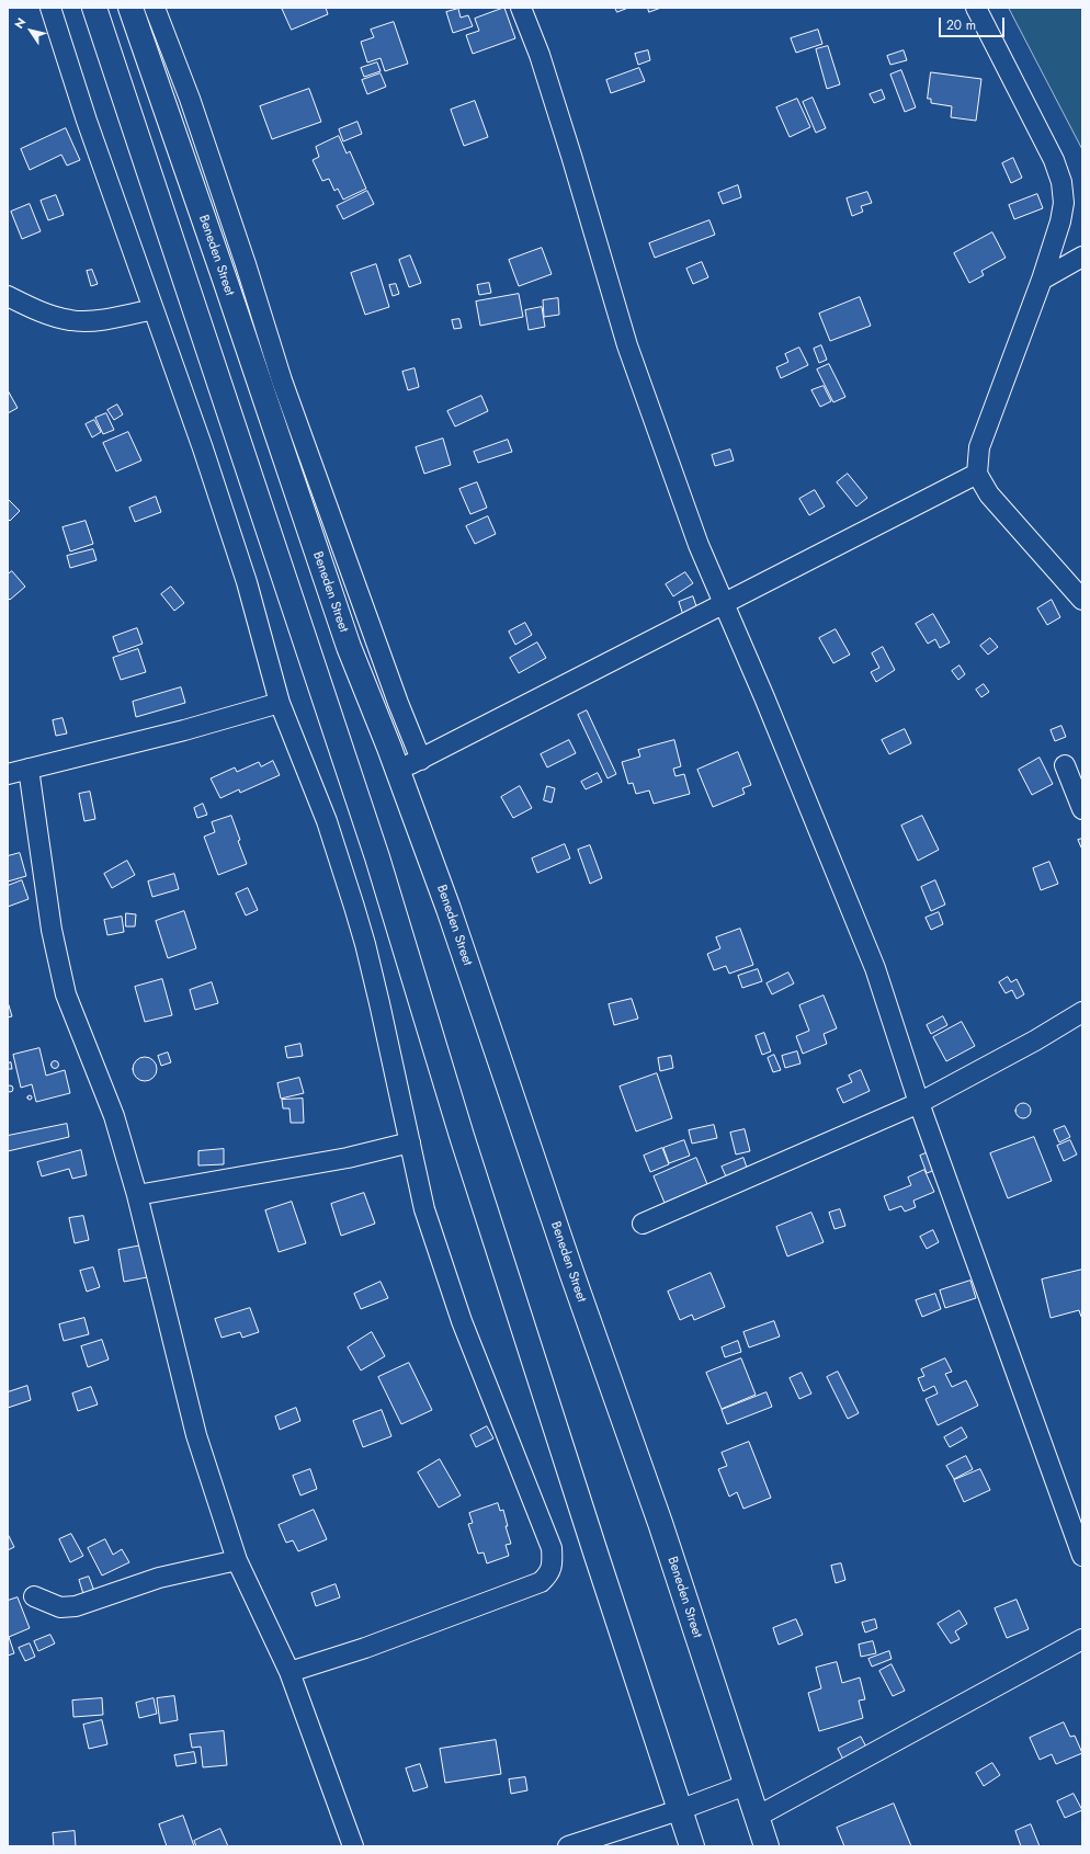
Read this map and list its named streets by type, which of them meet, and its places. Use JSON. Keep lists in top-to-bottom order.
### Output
{
  "streets": {
    "main road": ["Beneden Street"]
  },
  "scale_bar": "20 m",
  "north": "top left"
}
